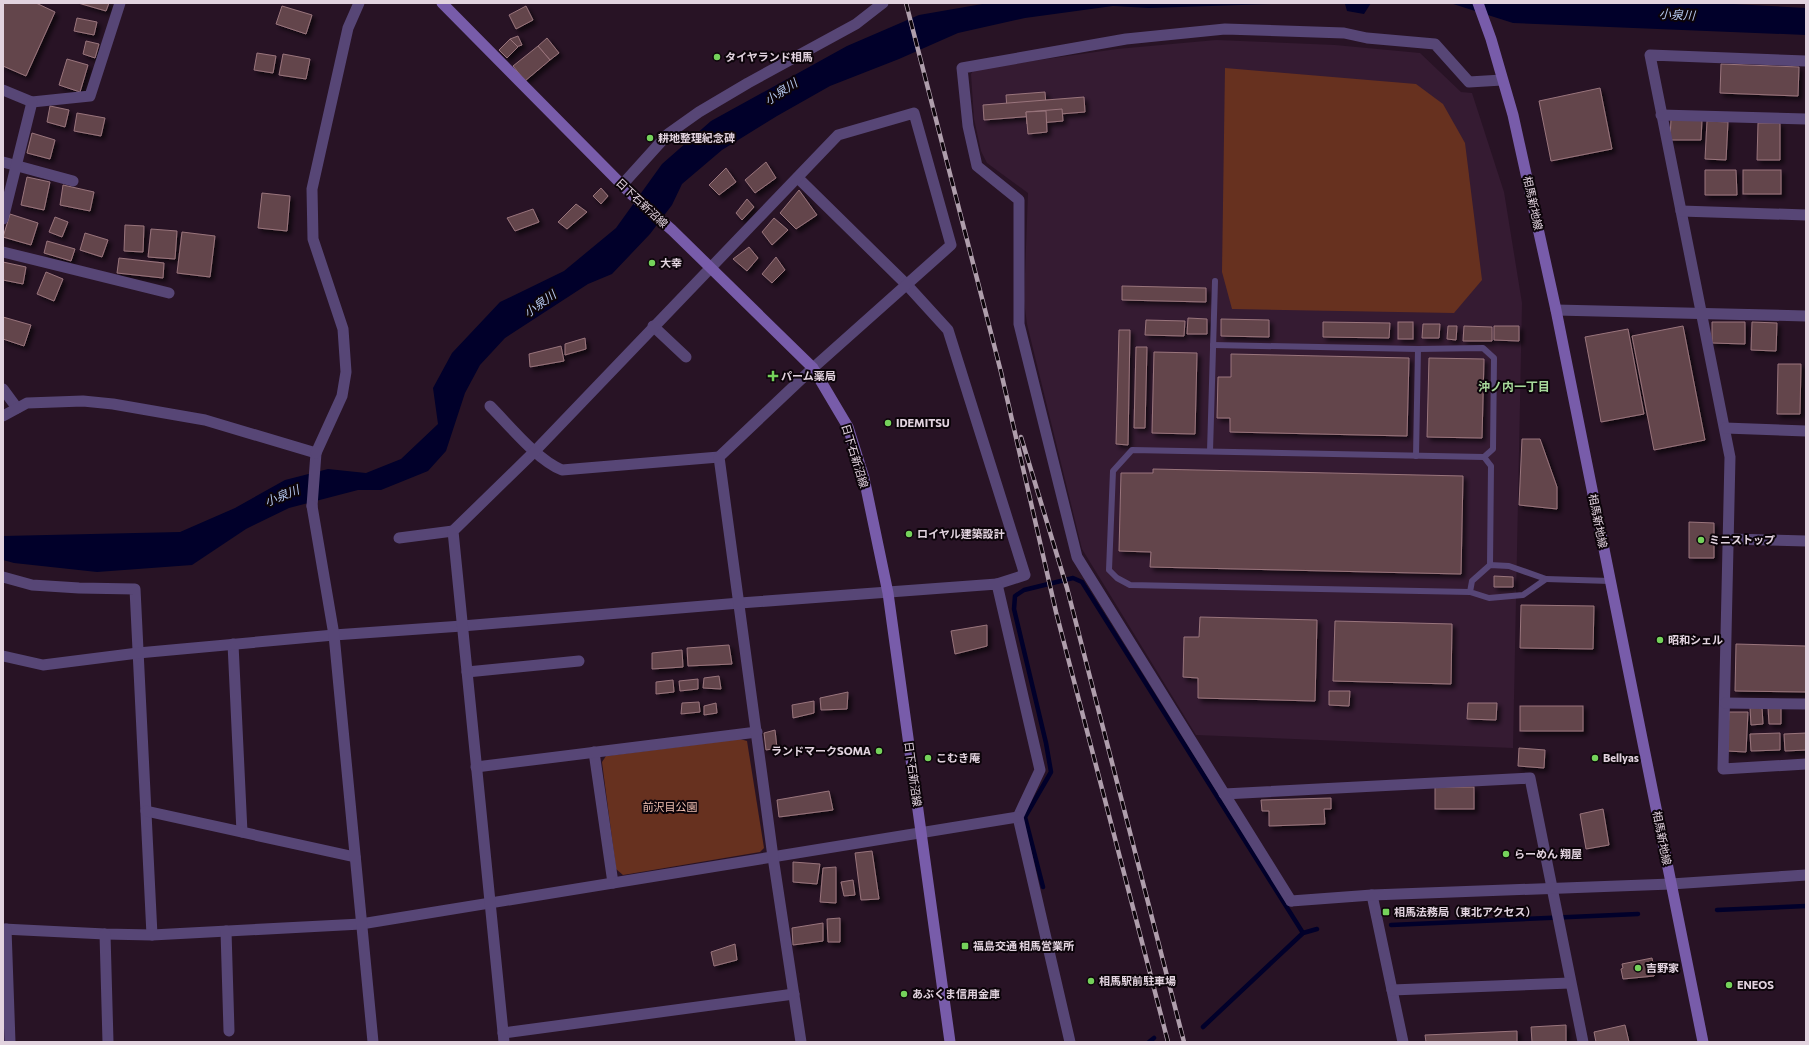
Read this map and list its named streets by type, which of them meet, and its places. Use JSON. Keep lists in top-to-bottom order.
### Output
{
  "streets": {
    "main road": ["日下石新沼線", "相馬新地線"]
  },
  "districts": ["沖ノ内一丁目"],
  "water": ["小泉川"],
  "parks": ["前沢目公園"],
  "places": {
    "other": [
      "タイヤランド相馬",
      "耕地整理紀念碑",
      "大幸",
      "IDEMITSU",
      "ロイヤル建築設計",
      "ミニストップ",
      "昭和シェル",
      "ランドマークSOMA",
      "こむき庵",
      "Bellyas",
      "らーめん 翔屋",
      "吉野家",
      "相馬駅前駐車場",
      "ENEOS",
      "あぶくま信用金庫"
    ],
    "health": ["パーム薬局"],
    "transit": ["相馬法務局（東北アクセス）", "福島交通 相馬営業所"]
  }
}
